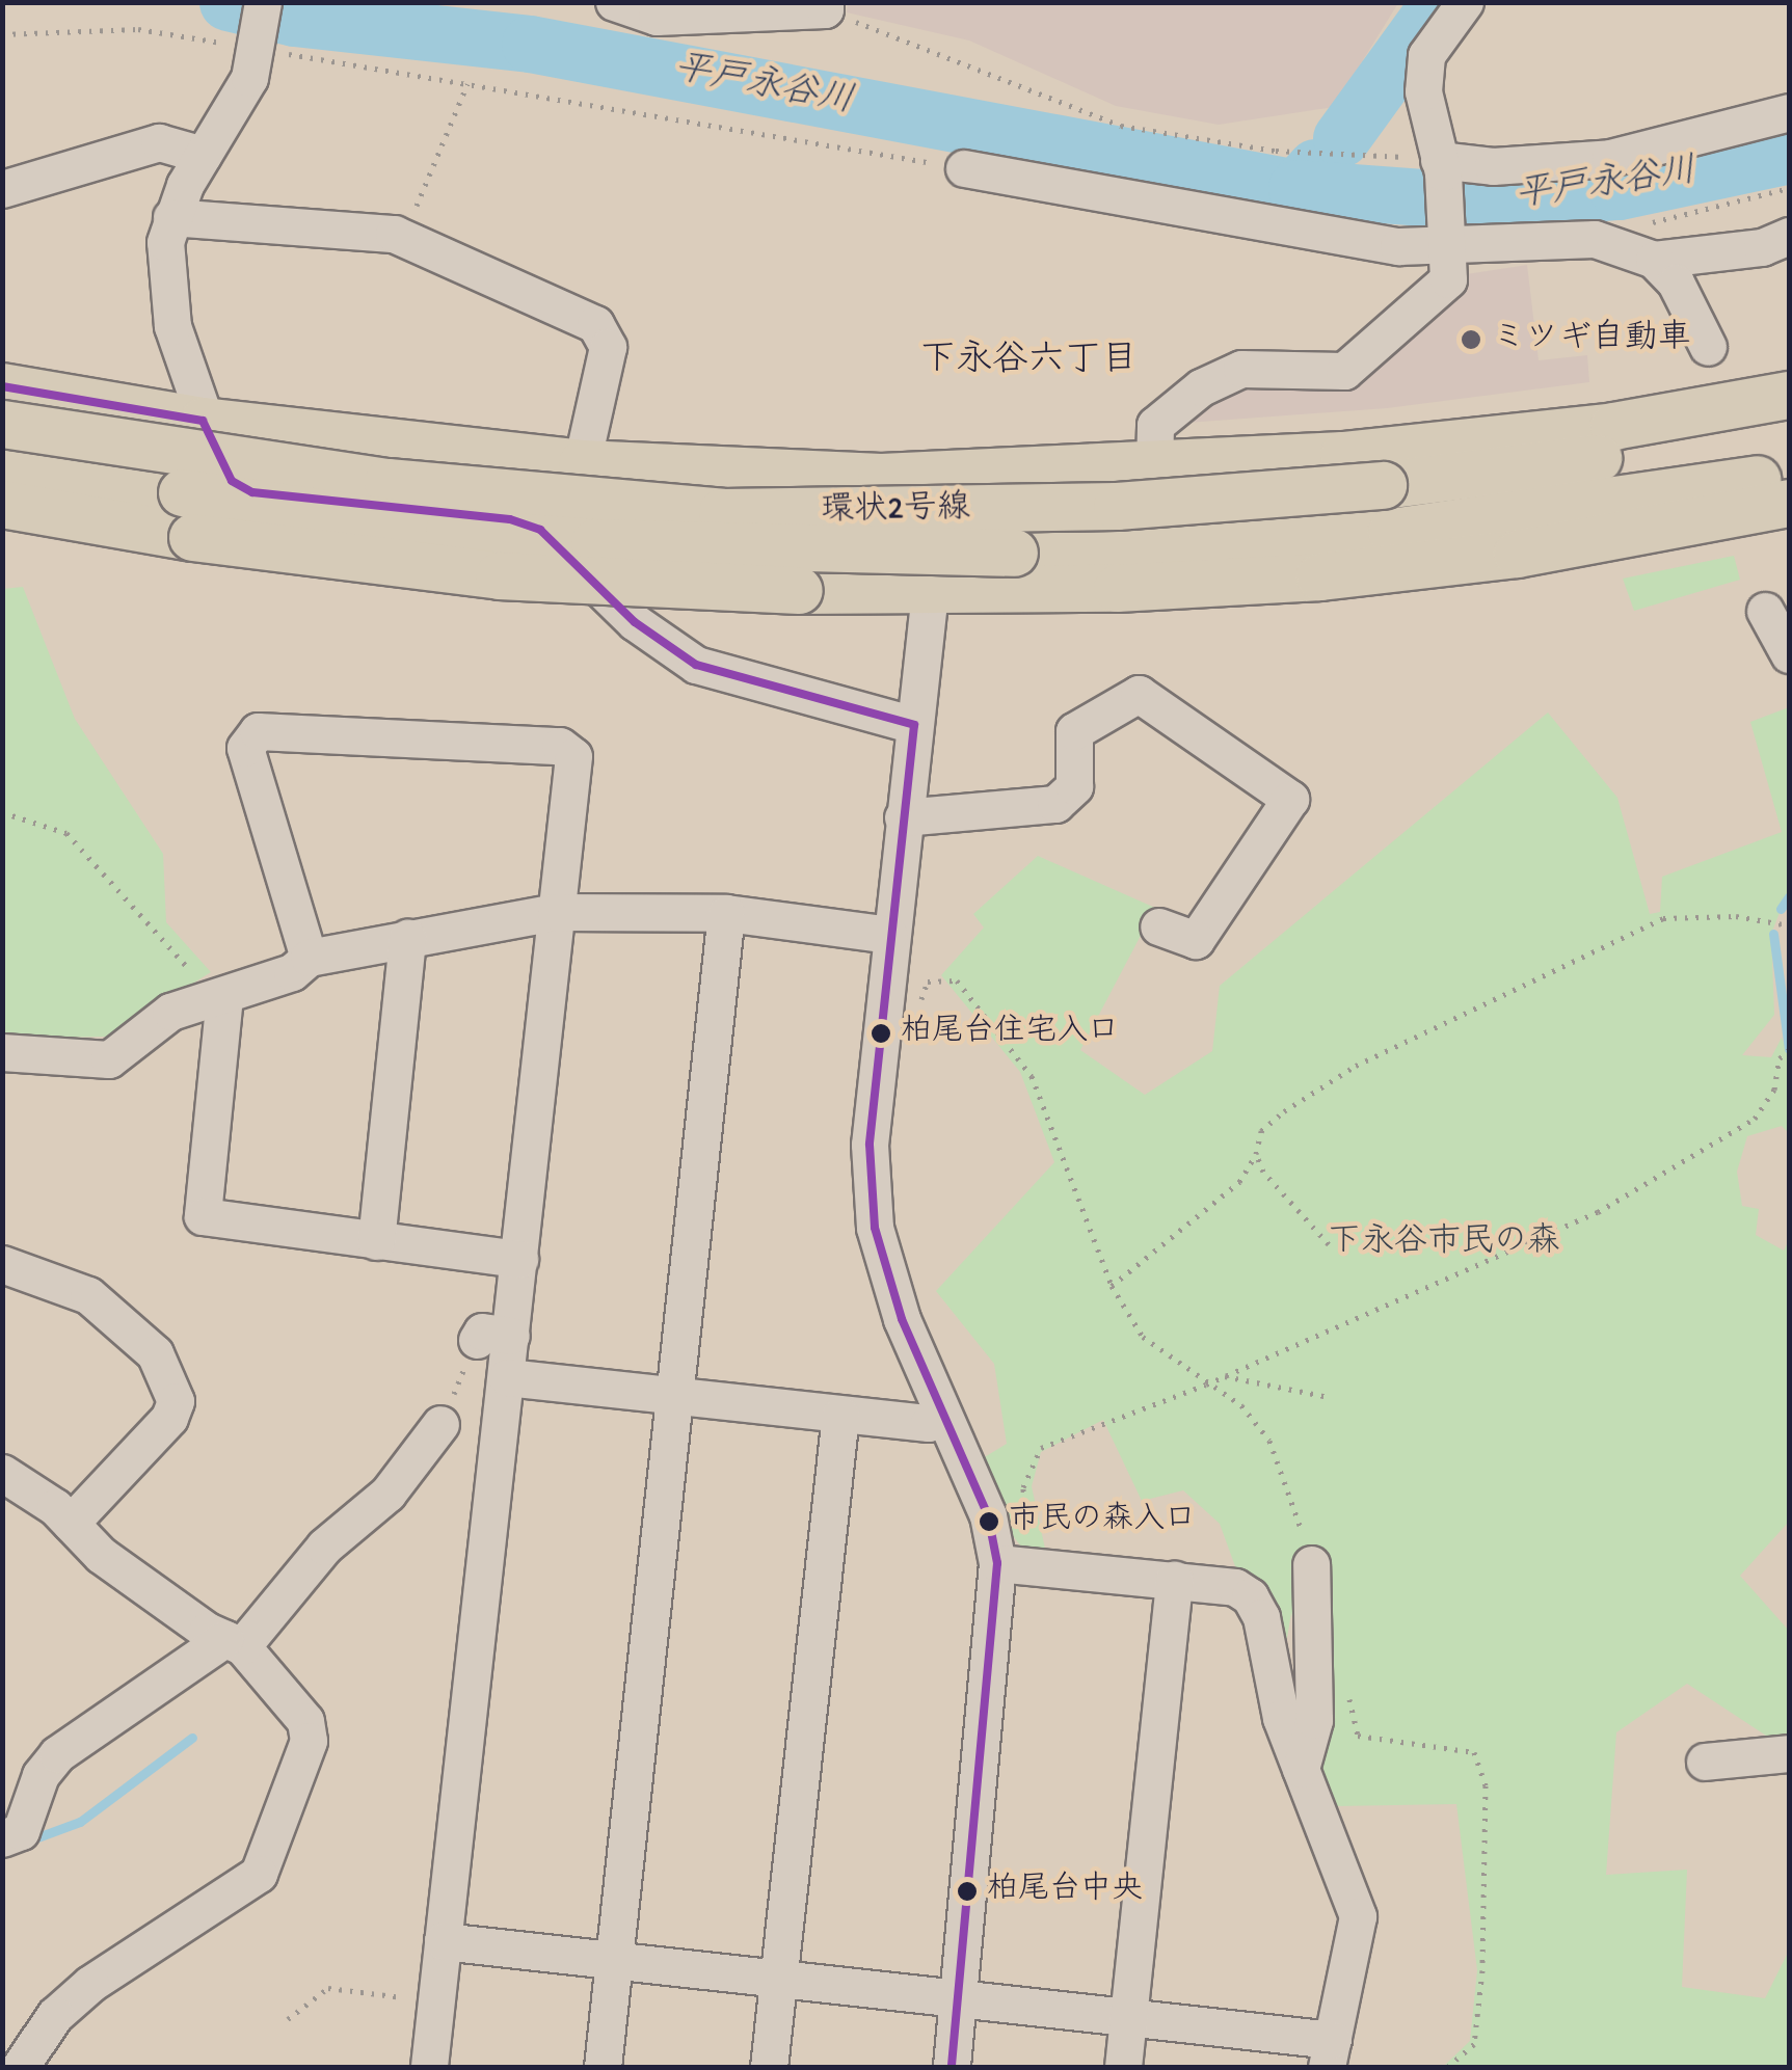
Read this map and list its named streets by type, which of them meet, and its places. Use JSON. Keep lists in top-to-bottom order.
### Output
{
  "streets": {
    "main road": ["環状2号線"]
  },
  "districts": ["下永谷六丁目"],
  "water": ["平戸永谷川"],
  "parks": ["下永谷市民の森"],
  "places": [
    "ミツギ自動車",
    "柏尾台住宅入口",
    "市民の森入口",
    "柏尾台中央"
  ]
}
